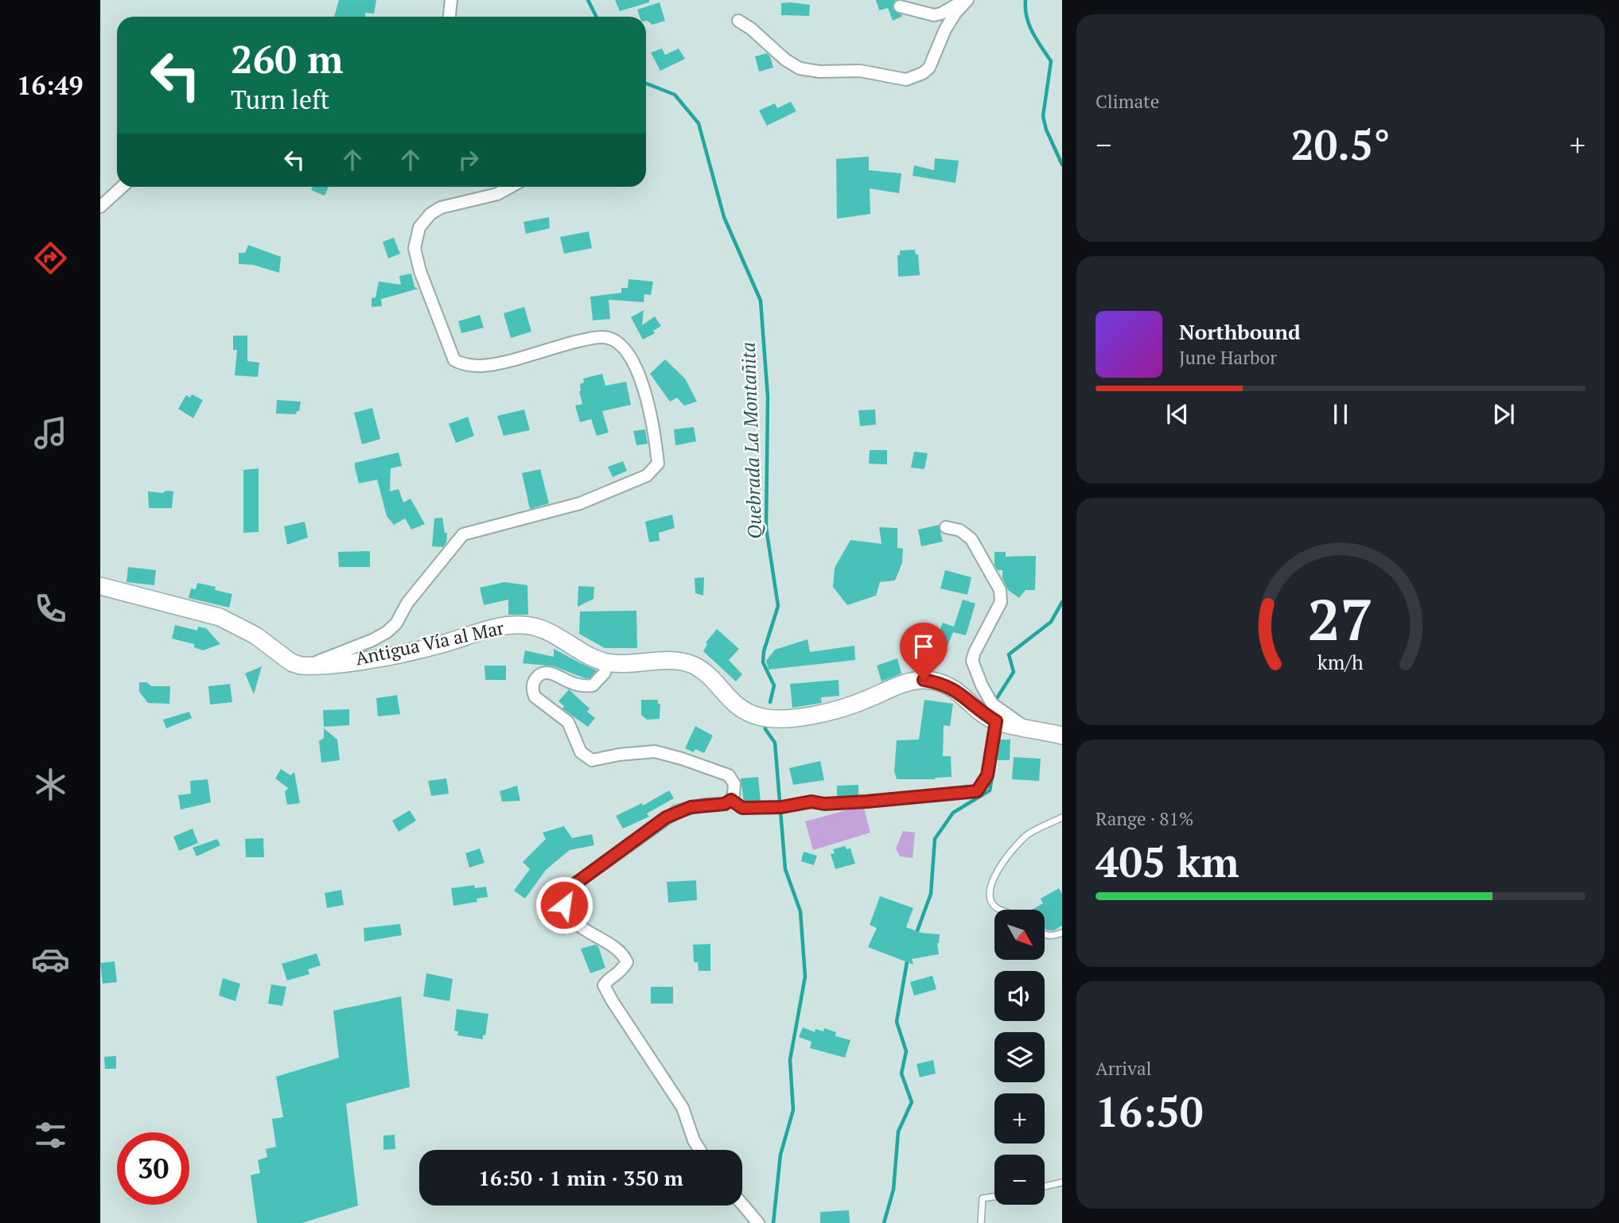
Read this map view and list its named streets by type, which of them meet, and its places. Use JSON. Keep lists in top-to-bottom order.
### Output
{
  "streets": {
    "main road": ["Antigua Vía al Mar"]
  },
  "water": ["Quebrada La Montañita"],
  "north": "bottom right",
  "page": {
    "tabs": "16:49",
    "tile": [
      "Climate",
      ["Range · 81%", "405 km"],
      ["Arrival", "16:50"]
    ],
    "turn": ["260 m", "Turn left"],
    "heat": ["−", "20.5°", "+"],
    "song": ["Northbound", "June Harbor"],
    "map_buttons": ["+", "−"],
    "limit": "30",
    "trip": "16:50 · 1 min · 350 m",
    "gauge": ["27", "km/h"]
  }
}
